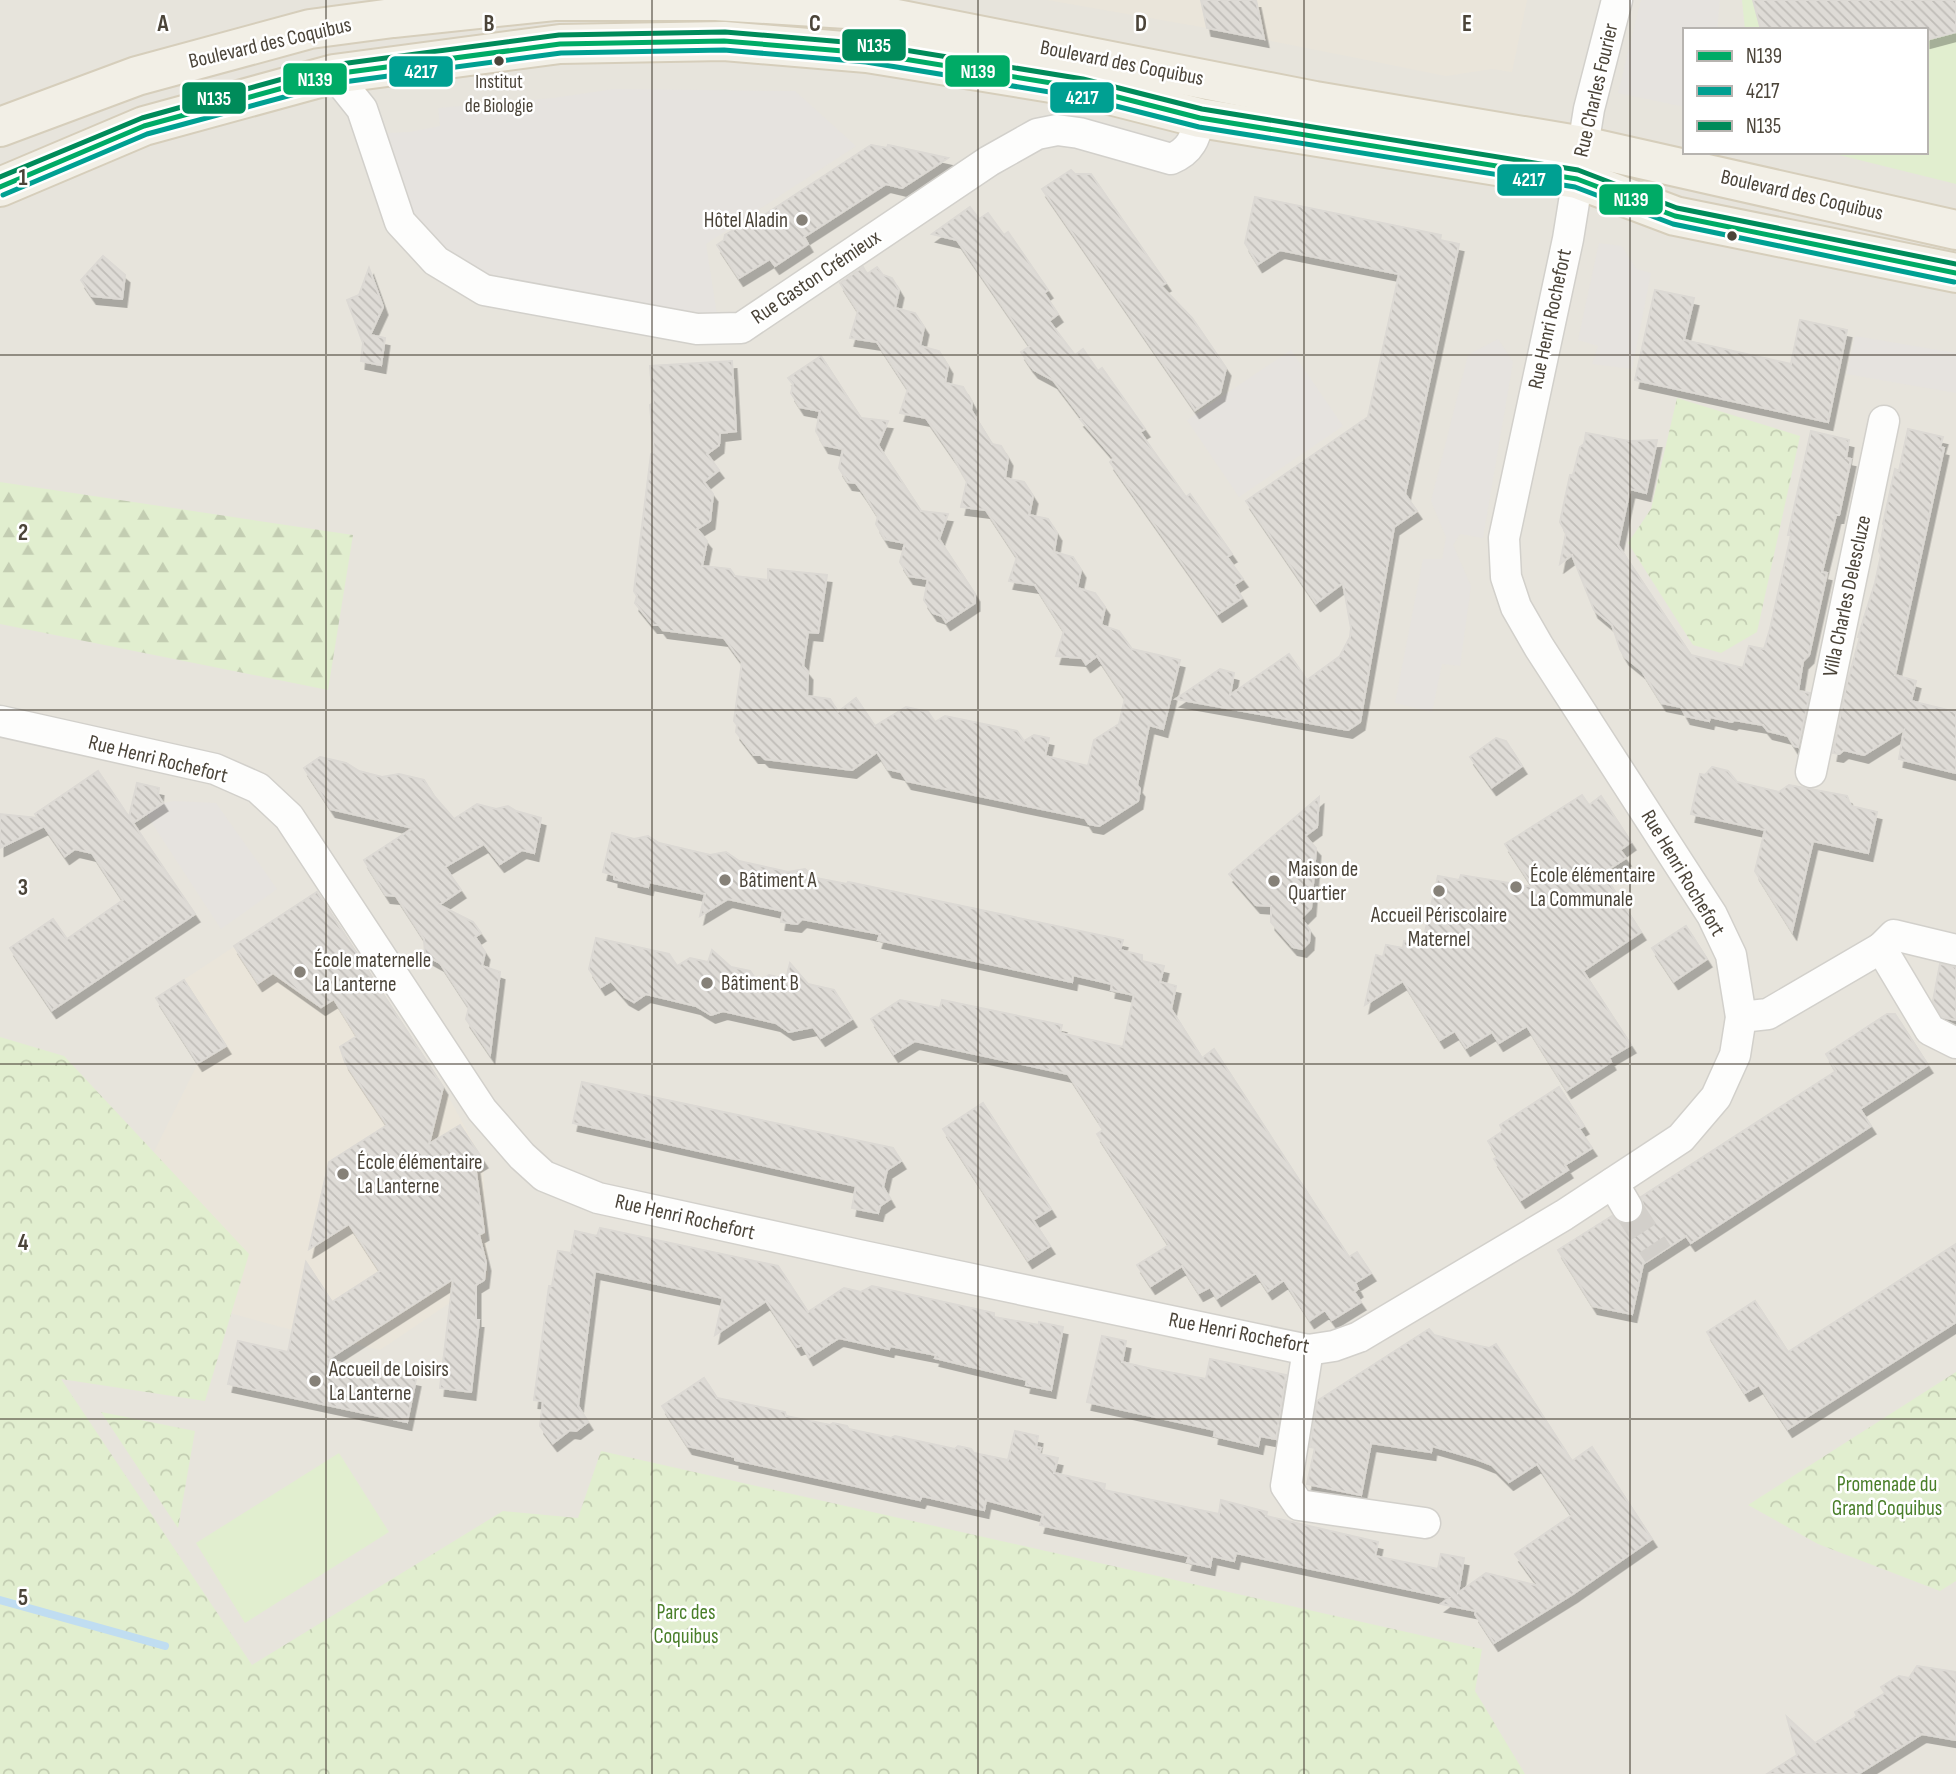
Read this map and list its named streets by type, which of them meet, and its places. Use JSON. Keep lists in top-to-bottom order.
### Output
{
  "streets": {
    "main road": ["Boulevard des Coquibus"],
    "street": [
      "Rue Charles Fourier",
      "Rue Gaston Crémieux",
      "Rue Henri Rochefort",
      "Villa Charles Delescluze"
    ]
  },
  "crossings": [
    ["Boulevard des Coquibus", "Rue Charles Fourier"],
    ["Boulevard des Coquibus", "Rue Gaston Crémieux"],
    ["Boulevard des Coquibus", "Rue Henri Rochefort"],
    ["Rue Charles Fourier", "Rue Henri Rochefort"]
  ],
  "parks": ["Promenade du Grand Coquibus", "Parc des Coquibus"],
  "places": [
    "Institut de Biologie",
    "Hôtel Aladin",
    "Bâtiment A",
    "Maison de Quartier",
    "École élémentaire La Communale",
    "Accueil Périscolaire Maternel",
    "École maternelle La Lanterne",
    "Bâtiment B",
    "École élémentaire La Lanterne",
    "Accueil de Loisirs La Lanterne"
  ],
  "lines": ["transit line N135", "transit line N139", "transit line 4217"],
  "legend": ["N139", "4217", "N135"],
  "grid": {
    "columns": [
      "A",
      "B",
      "C",
      "D",
      "E"
    ],
    "rows": [
      "1",
      "2",
      "3",
      "4",
      "5"
    ]
  }
}
